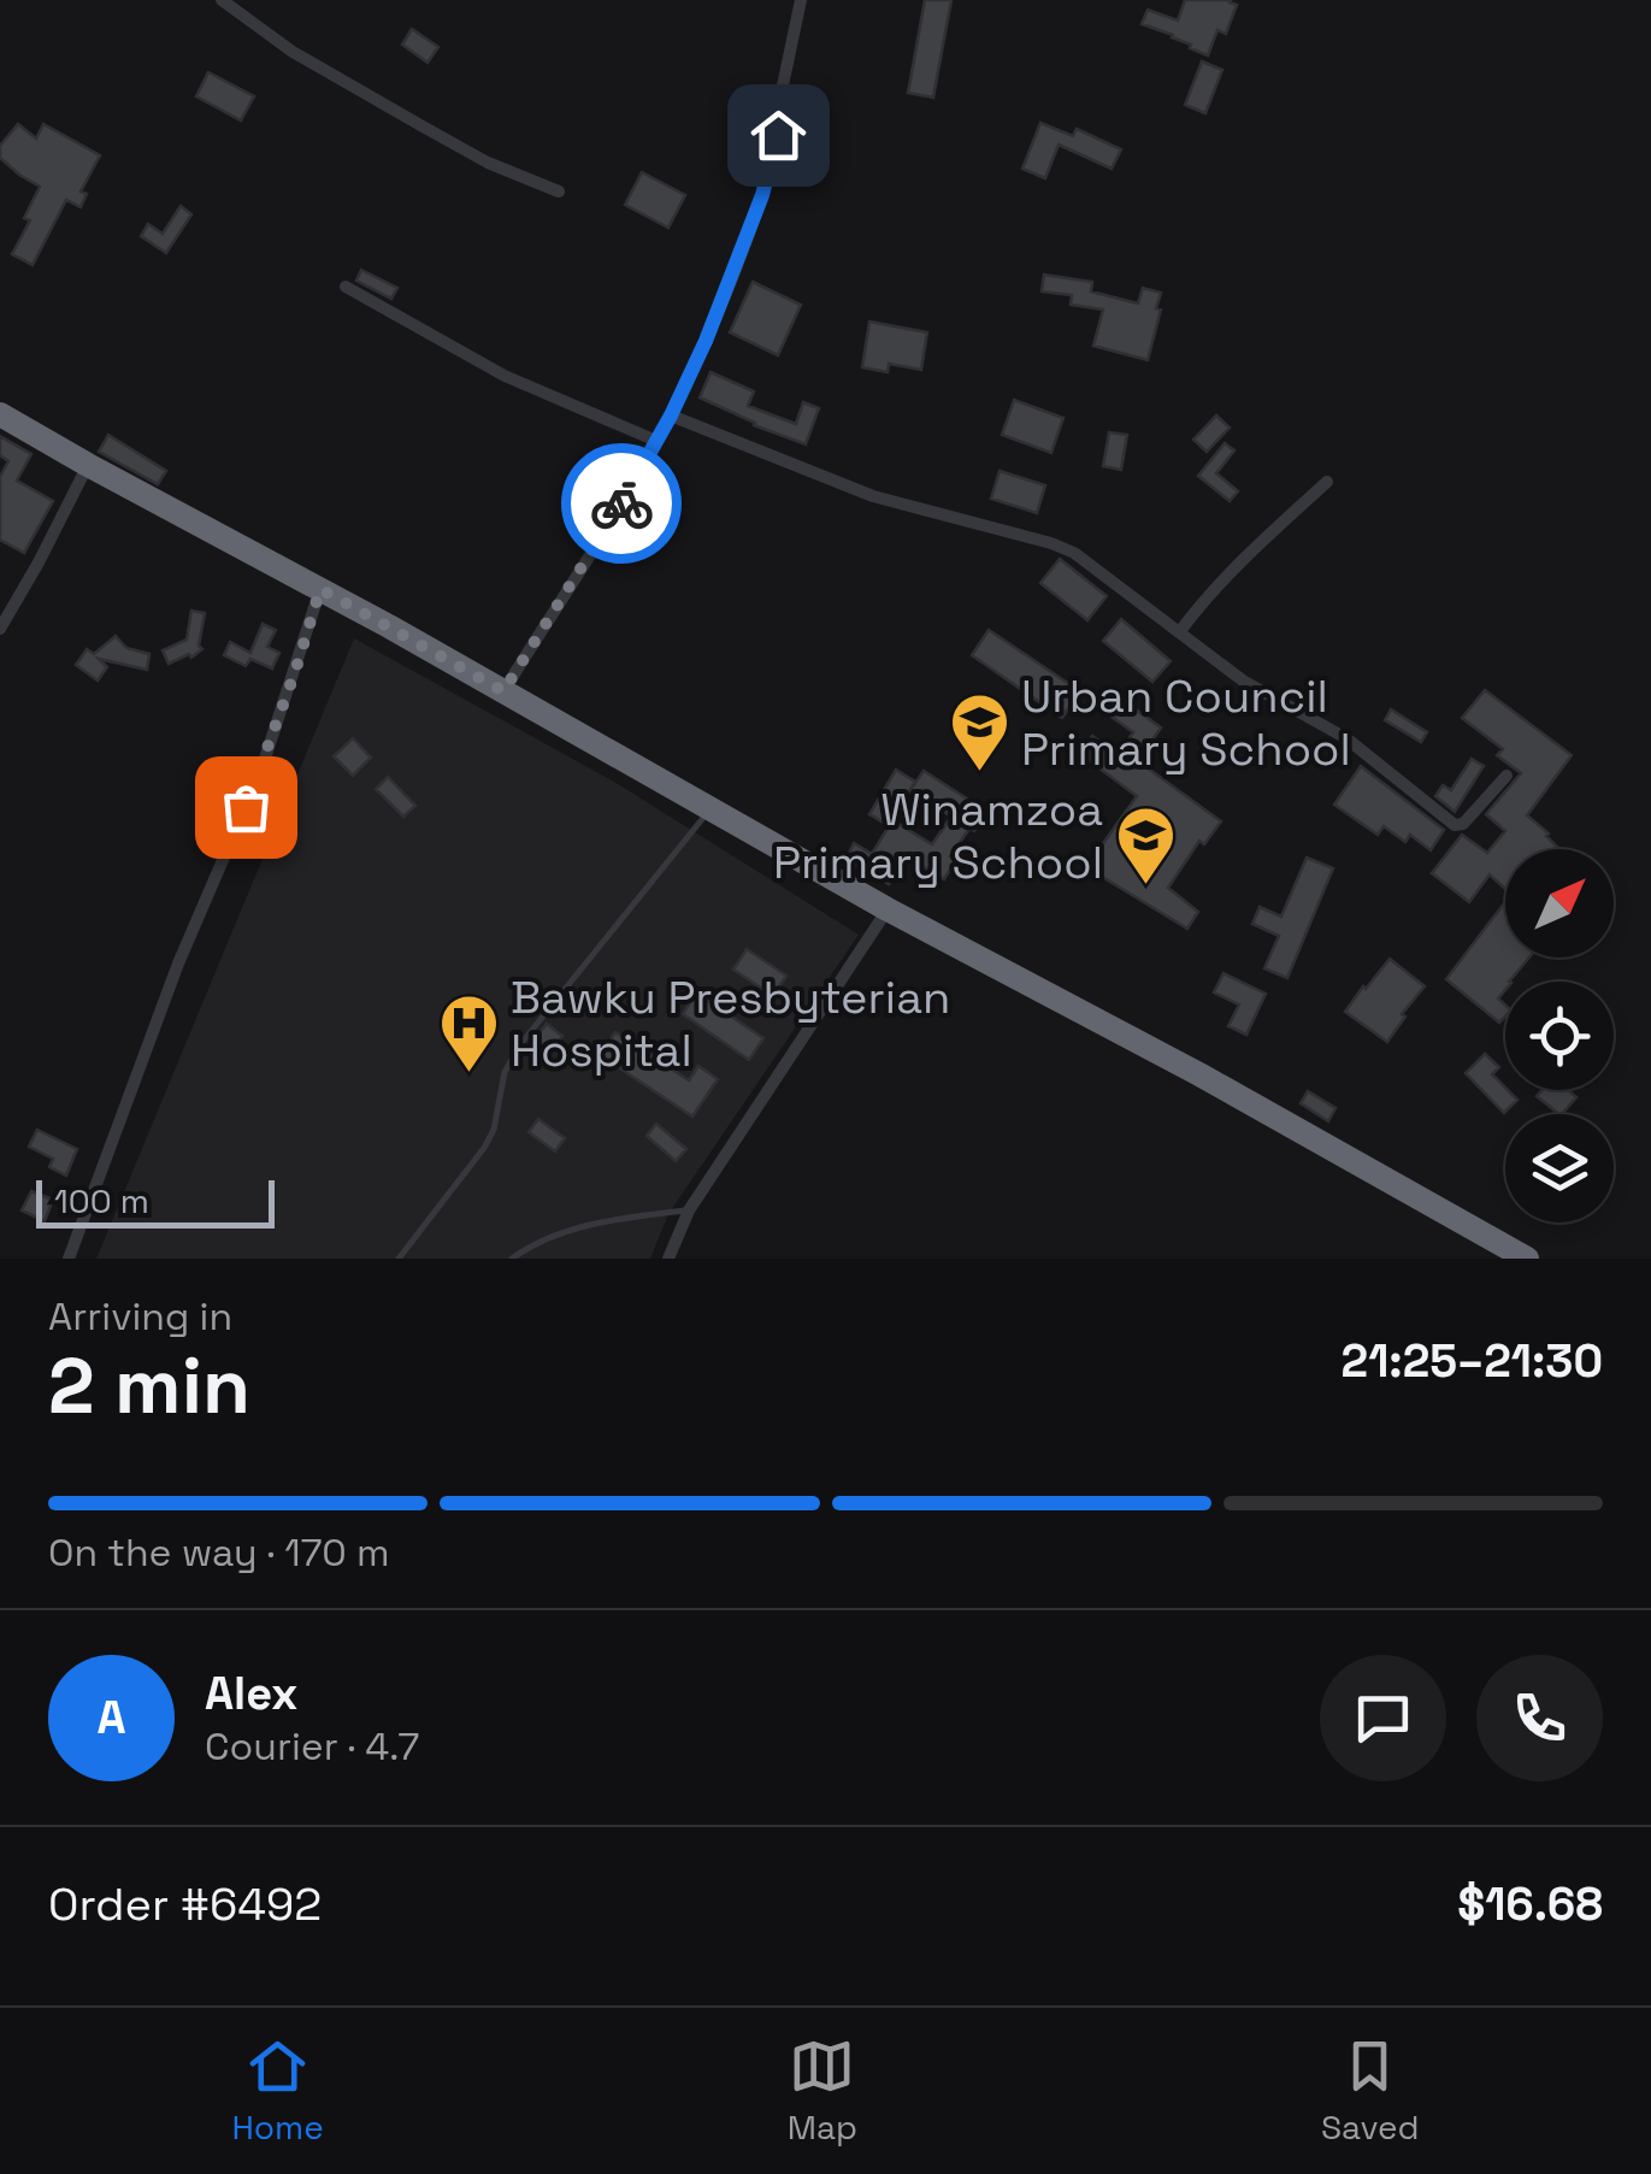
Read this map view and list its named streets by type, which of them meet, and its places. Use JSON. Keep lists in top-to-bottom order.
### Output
{
  "places": {
    "school or university": ["Urban Council Primary School", "Winamzoa Primary School"],
    "hospital": ["Bawku Presbyterian Hospital"]
  },
  "scale_bar": "100 m",
  "north": "top right",
  "page": {
    "scale": "100 m",
    "heading": ["2 min", "Arriving in", "21:25–21:30"],
    "panel": [
      "Alex",
      "Courier · 4.7",
      "Order #6492",
      "$16.68"
    ],
    "bar": "On the way · 170 m",
    "round": "A",
    "tabs": ["Home", "Map", "Saved"]
  }
}
